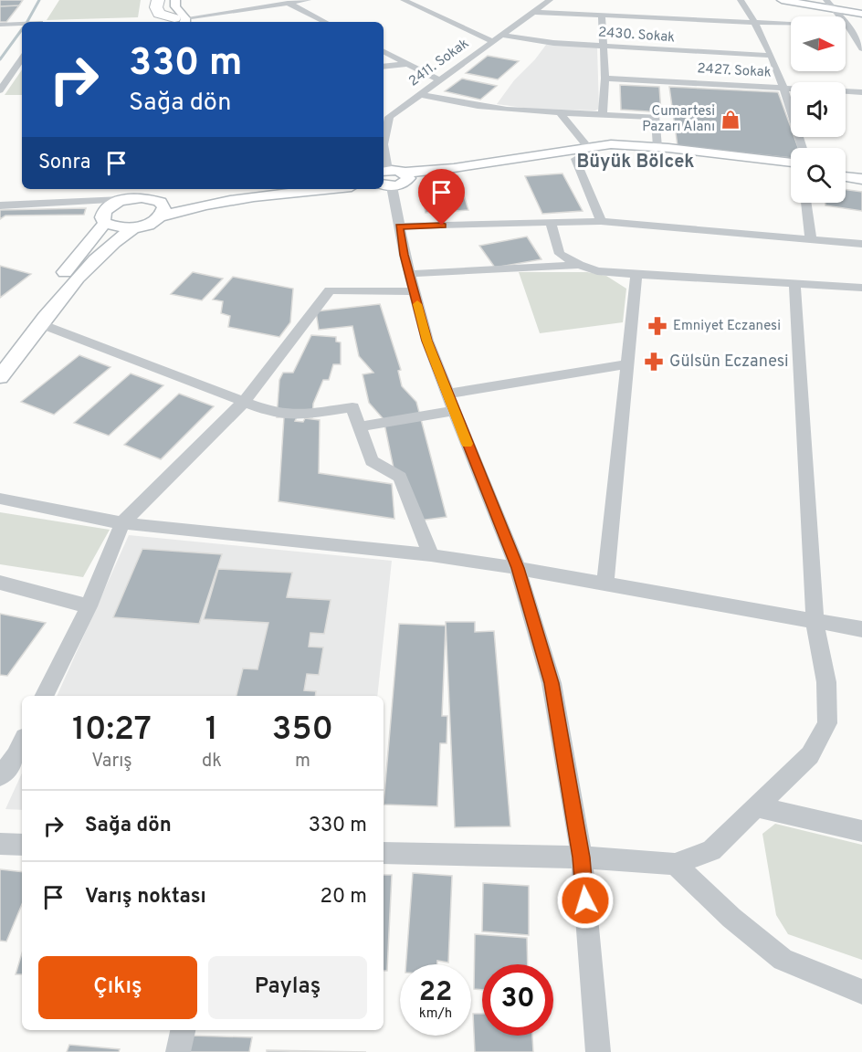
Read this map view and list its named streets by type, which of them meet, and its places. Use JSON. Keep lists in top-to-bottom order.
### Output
{
  "streets": {
    "street": ["2430. Sokak", "2411. Sokak", "2427. Sokak"]
  },
  "crossings": [
    ["2430. Sokak", "2411. Sokak"]
  ],
  "districts": ["Büyük Bölcek"],
  "places": {
    "shop": ["Cumartesi Pazarı Alanı"],
    "pharmacy": ["Emniyet Eczanesi", "Gülsün Eczanesi"]
  },
  "north": "right",
  "page": {
    "turn": ["330 m", "Sağa dön"],
    "then": "Sonra",
    "eta": [
      "10:27",
      "Varış",
      "1",
      "dk",
      "350",
      "m"
    ],
    "list": [
      {
        "name": "Sağa dön",
        "value": "330 m"
      },
      {
        "name": "Varış noktası",
        "value": "20 m"
      }
    ],
    "buttons": ["Çıkış", "Paylaş"],
    "speed": "22 km/h",
    "limit": "30"
  }
}
